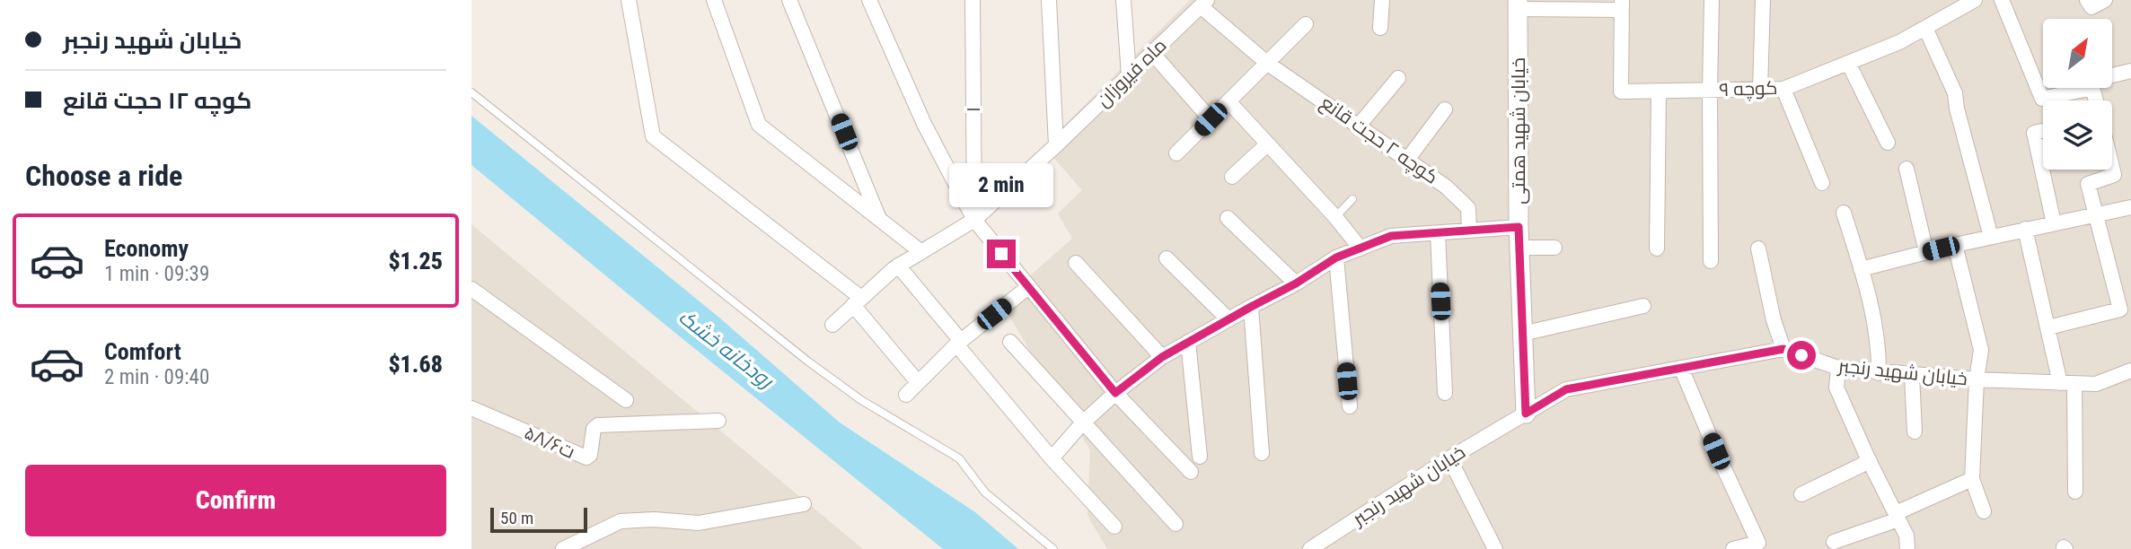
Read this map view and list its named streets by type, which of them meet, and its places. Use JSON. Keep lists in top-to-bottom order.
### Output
{
  "streets": {
    "street": [
      "ماه فیروزان",
      "کوچه ۹",
      "۱",
      "خیابان شهید همتی",
      "کوچه ۲ حجت قانع",
      "خیابان شهید رنجبر",
      "۵۸/۶ت"
    ]
  },
  "crossings": [
    ["ماه فیروزان", "۱"],
    ["ماه فیروزان", "کوچه ۲ حجت قانع"],
    ["کوچه ۹", "خیابان شهید همتی"],
    ["خیابان شهید همتی", "خیابان شهید رنجبر"]
  ],
  "water": ["رودخانه خشک"],
  "scale_bar": "50 m",
  "north": "top right",
  "page": {
    "banner": ["خیابان شهید رنجبر", "کوچه ۱۲ حجت قانع"],
    "heading": "Choose a ride",
    "bubble": "2 min",
    "list": [
      {
        "name": "Economy",
        "note": "1 min · 09:39",
        "value": "$1.25"
      },
      {
        "name": "Comfort",
        "note": "2 min · 09:40",
        "value": "$1.68"
      }
    ],
    "buttons": "Confirm",
    "scale": "50 m"
  }
}
